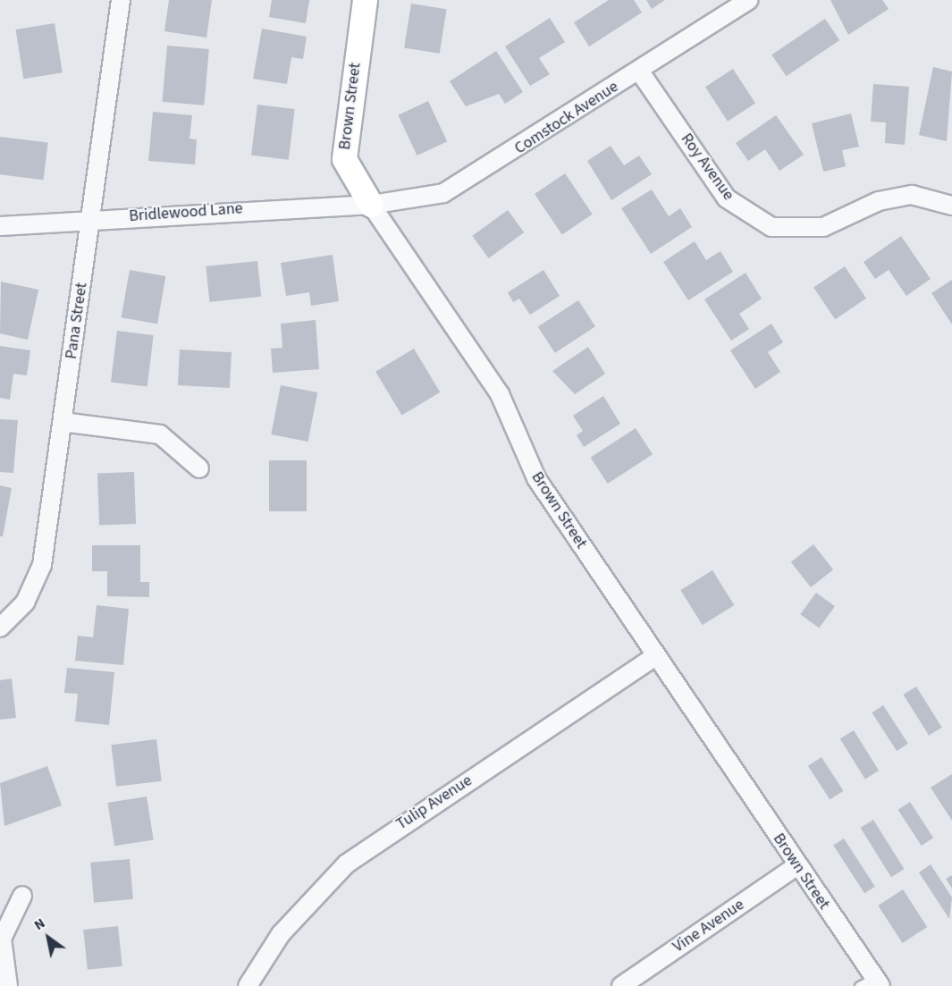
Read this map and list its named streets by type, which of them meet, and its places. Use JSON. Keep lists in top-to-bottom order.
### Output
{
  "streets": {
    "street": [
      "Brown Street",
      "Comstock Avenue",
      "Roy Avenue",
      "Bridlewood Lane",
      "Pana Street",
      "Tulip Avenue",
      "Vine Avenue"
    ]
  },
  "crossings": [
    ["Brown Street", "Comstock Avenue"],
    ["Brown Street", "Bridlewood Lane"],
    ["Brown Street", "Tulip Avenue"],
    ["Brown Street", "Vine Avenue"],
    ["Comstock Avenue", "Roy Avenue"],
    ["Comstock Avenue", "Bridlewood Lane"],
    ["Bridlewood Lane", "Pana Street"]
  ],
  "north": "top left"
}
